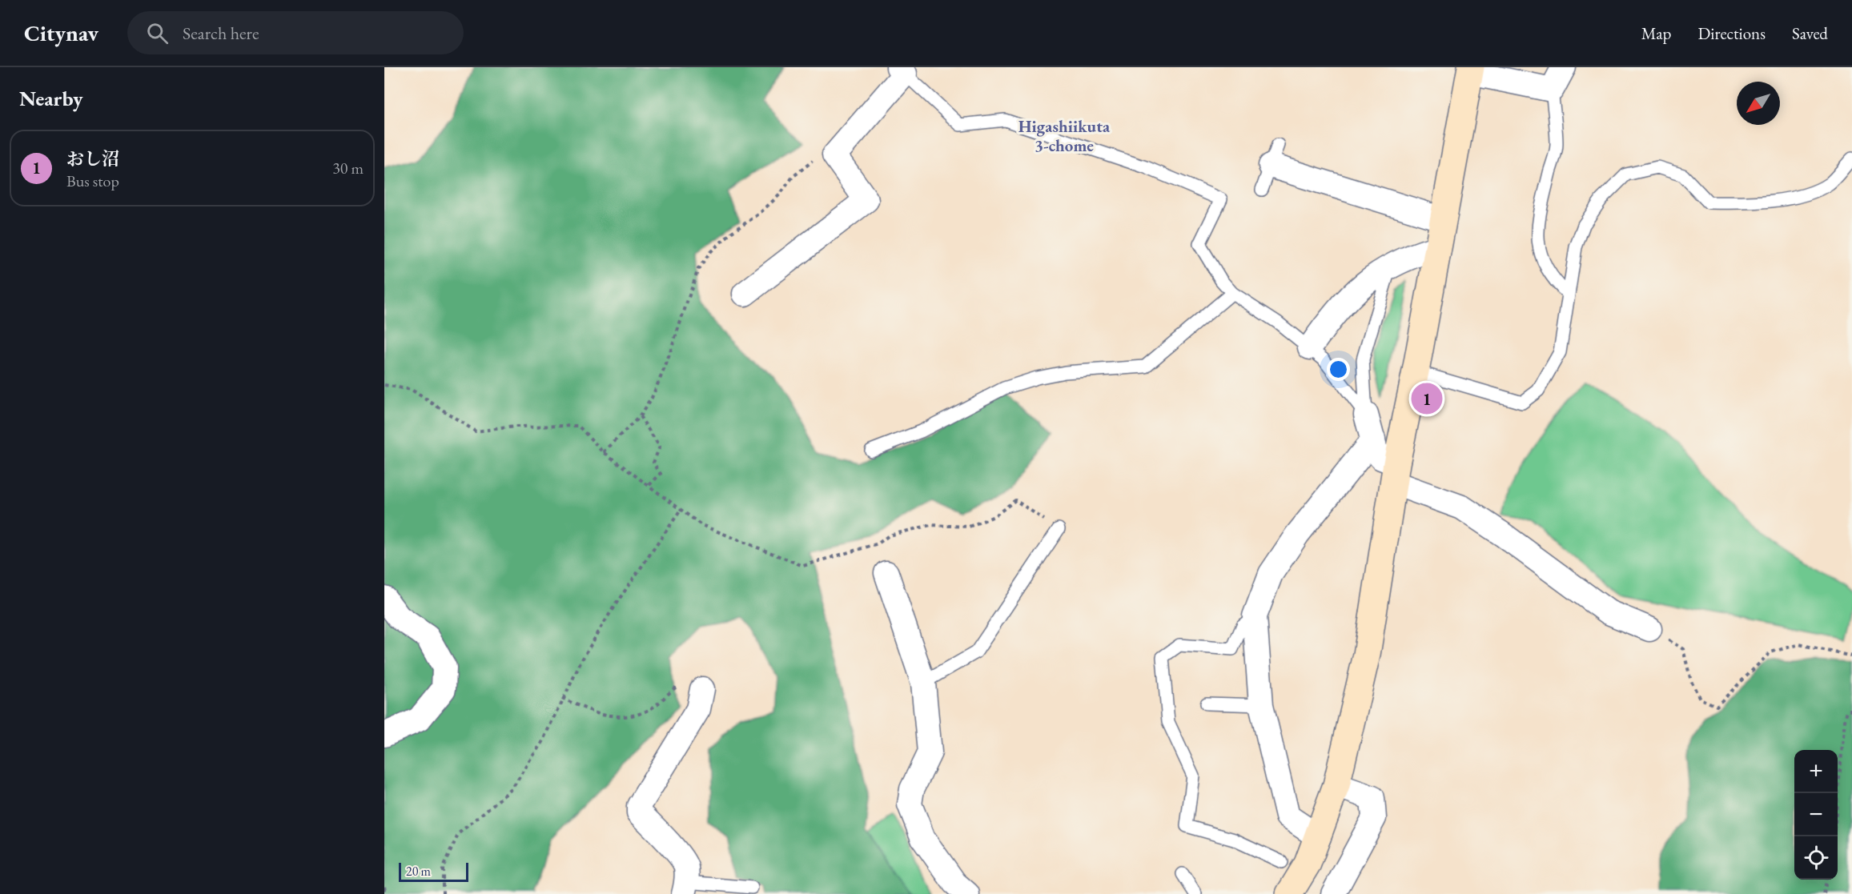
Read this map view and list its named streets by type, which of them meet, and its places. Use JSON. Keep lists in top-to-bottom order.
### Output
{
  "districts": ["Higashiikuta 3-chome"],
  "scale_bar": "20 m",
  "north": "bottom left",
  "page": {
    "header": "Citynav",
    "search": "Search here",
    "nav": ["Map", "Directions", "Saved"],
    "heading": "Nearby",
    "list": [
      {
        "mark": "1",
        "name": "おし沼",
        "note": "Bus stop",
        "value": "30 m"
      }
    ],
    "pins": "1",
    "map_buttons": ["+", "−"],
    "scale": "20 m"
  }
}
